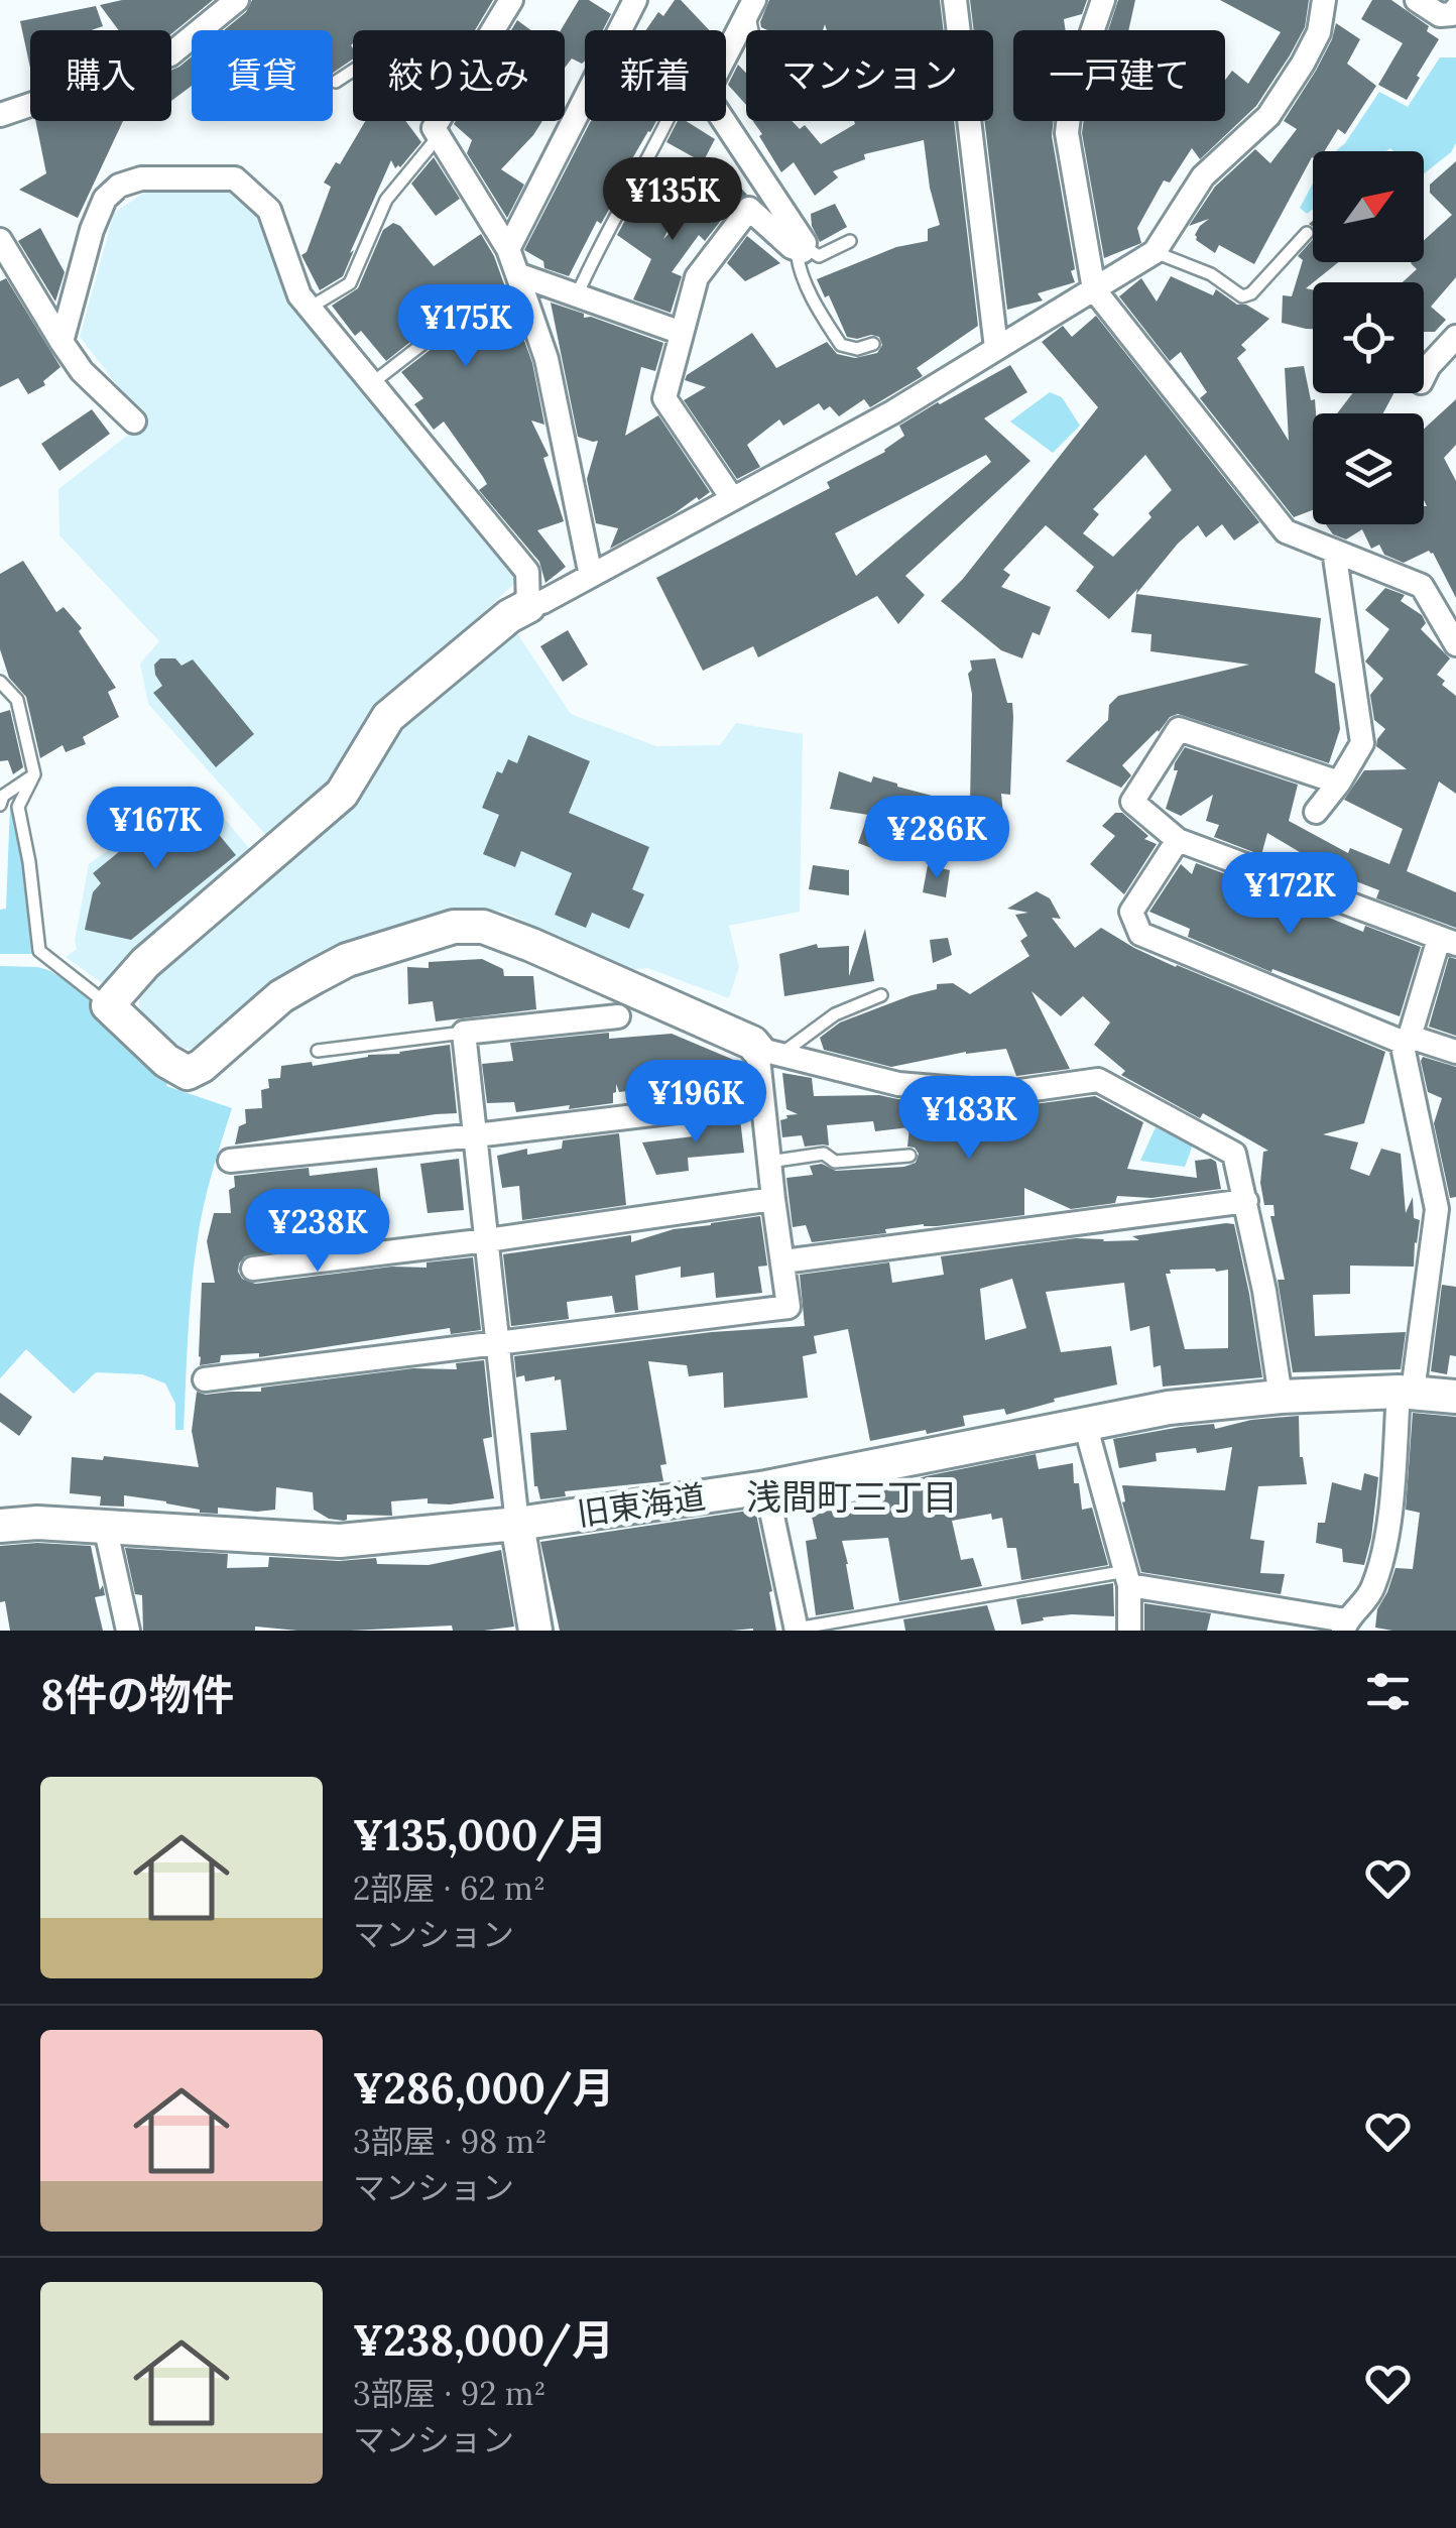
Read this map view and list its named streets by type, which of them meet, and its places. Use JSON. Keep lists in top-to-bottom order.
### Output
{
  "streets": {
    "street": ["旧東海道"]
  },
  "districts": ["浅間町三丁目"],
  "north": "top right",
  "page": {
    "chip": [
      "購入",
      "賃貸",
      "絞り込み",
      "新着",
      "マンション",
      "一戸建て"
    ],
    "price": [
      "¥135K",
      "¥175K",
      "¥167K",
      "¥286K",
      "¥172K",
      "¥196K",
      "¥183K",
      "¥238K"
    ],
    "heading": "8件の物件",
    "list": [
      {
        "name": "¥135,000/月",
        "note": "2部屋 · 62 m² · マンション"
      },
      {
        "name": "¥286,000/月",
        "note": "3部屋 · 98 m² · マンション"
      },
      {
        "name": "¥238,000/月",
        "note": "3部屋 · 92 m² · マンション"
      }
    ]
  }
}
